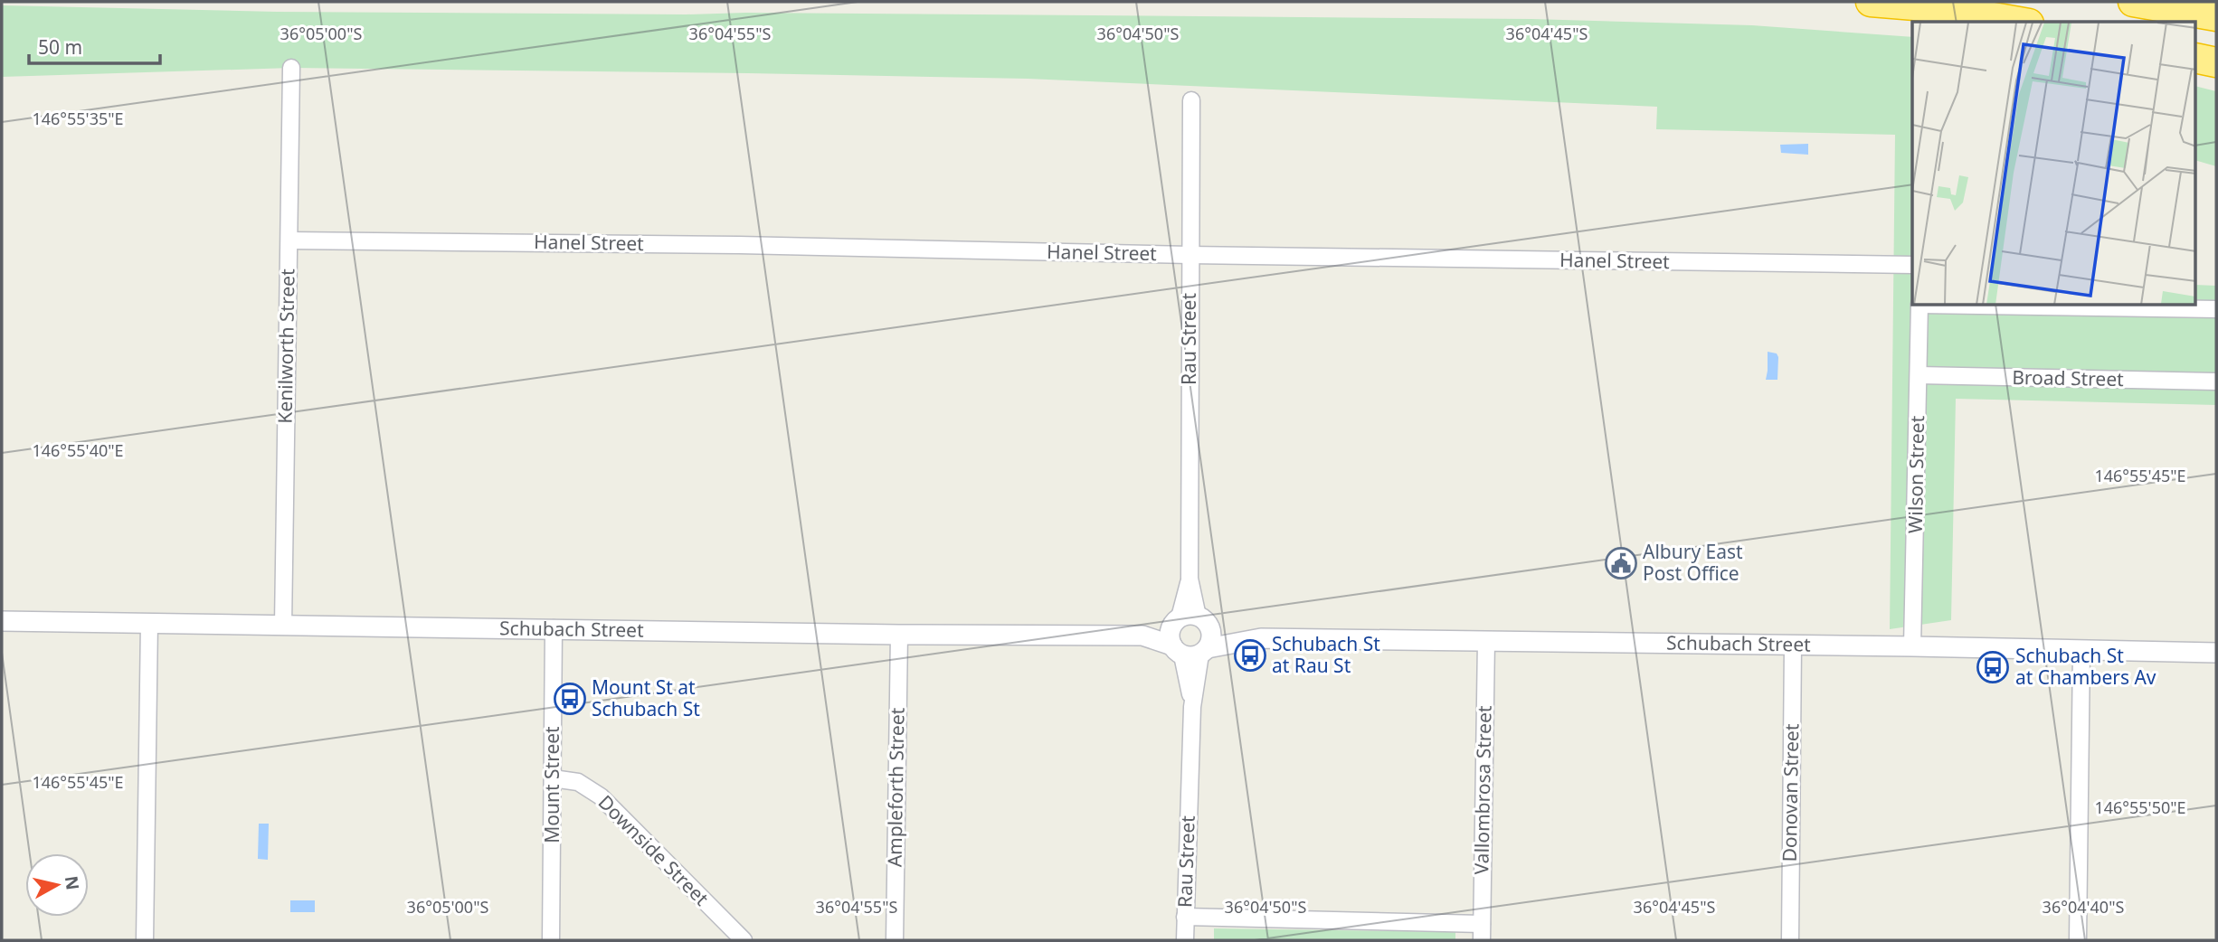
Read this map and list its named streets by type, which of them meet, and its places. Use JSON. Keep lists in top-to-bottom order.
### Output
{
  "streets": {
    "street": [
      "Hanel Street",
      "Rau Street",
      "Kenilworth Street",
      "Broad Street",
      "Wilson Street",
      "Schubach Street",
      "Mount Street",
      "Ampleforth Street",
      "Vallombrosa Street",
      "Donovan Street",
      "Downside Street"
    ]
  },
  "crossings": [
    ["Hanel Street", "Rau Street"],
    ["Hanel Street", "Kenilworth Street"],
    ["Rau Street", "Schubach Street"],
    ["Kenilworth Street", "Schubach Street"],
    ["Broad Street", "Wilson Street"],
    ["Wilson Street", "Schubach Street"],
    ["Schubach Street", "Mount Street"],
    ["Schubach Street", "Ampleforth Street"],
    ["Schubach Street", "Vallombrosa Street"],
    ["Schubach Street", "Donovan Street"],
    ["Mount Street", "Downside Street"]
  ],
  "places": {
    "public building": ["Albury East Post Office"],
    "bus stop": ["Schubach St at Rau St", "Schubach St at Chambers Av", "Mount St at Schubach St"]
  },
  "scale_bar": "50 m",
  "north": "right",
  "coordinates": [
    "36°05'00\"S",
    "36°04'55\"S",
    "36°04'50\"S",
    "36°04'45\"S",
    "146°55'35\"E",
    "146°55'40\"E",
    "146°55'45\"E",
    "146°55'50\"E",
    "36°04'40\"S"
  ]
}
